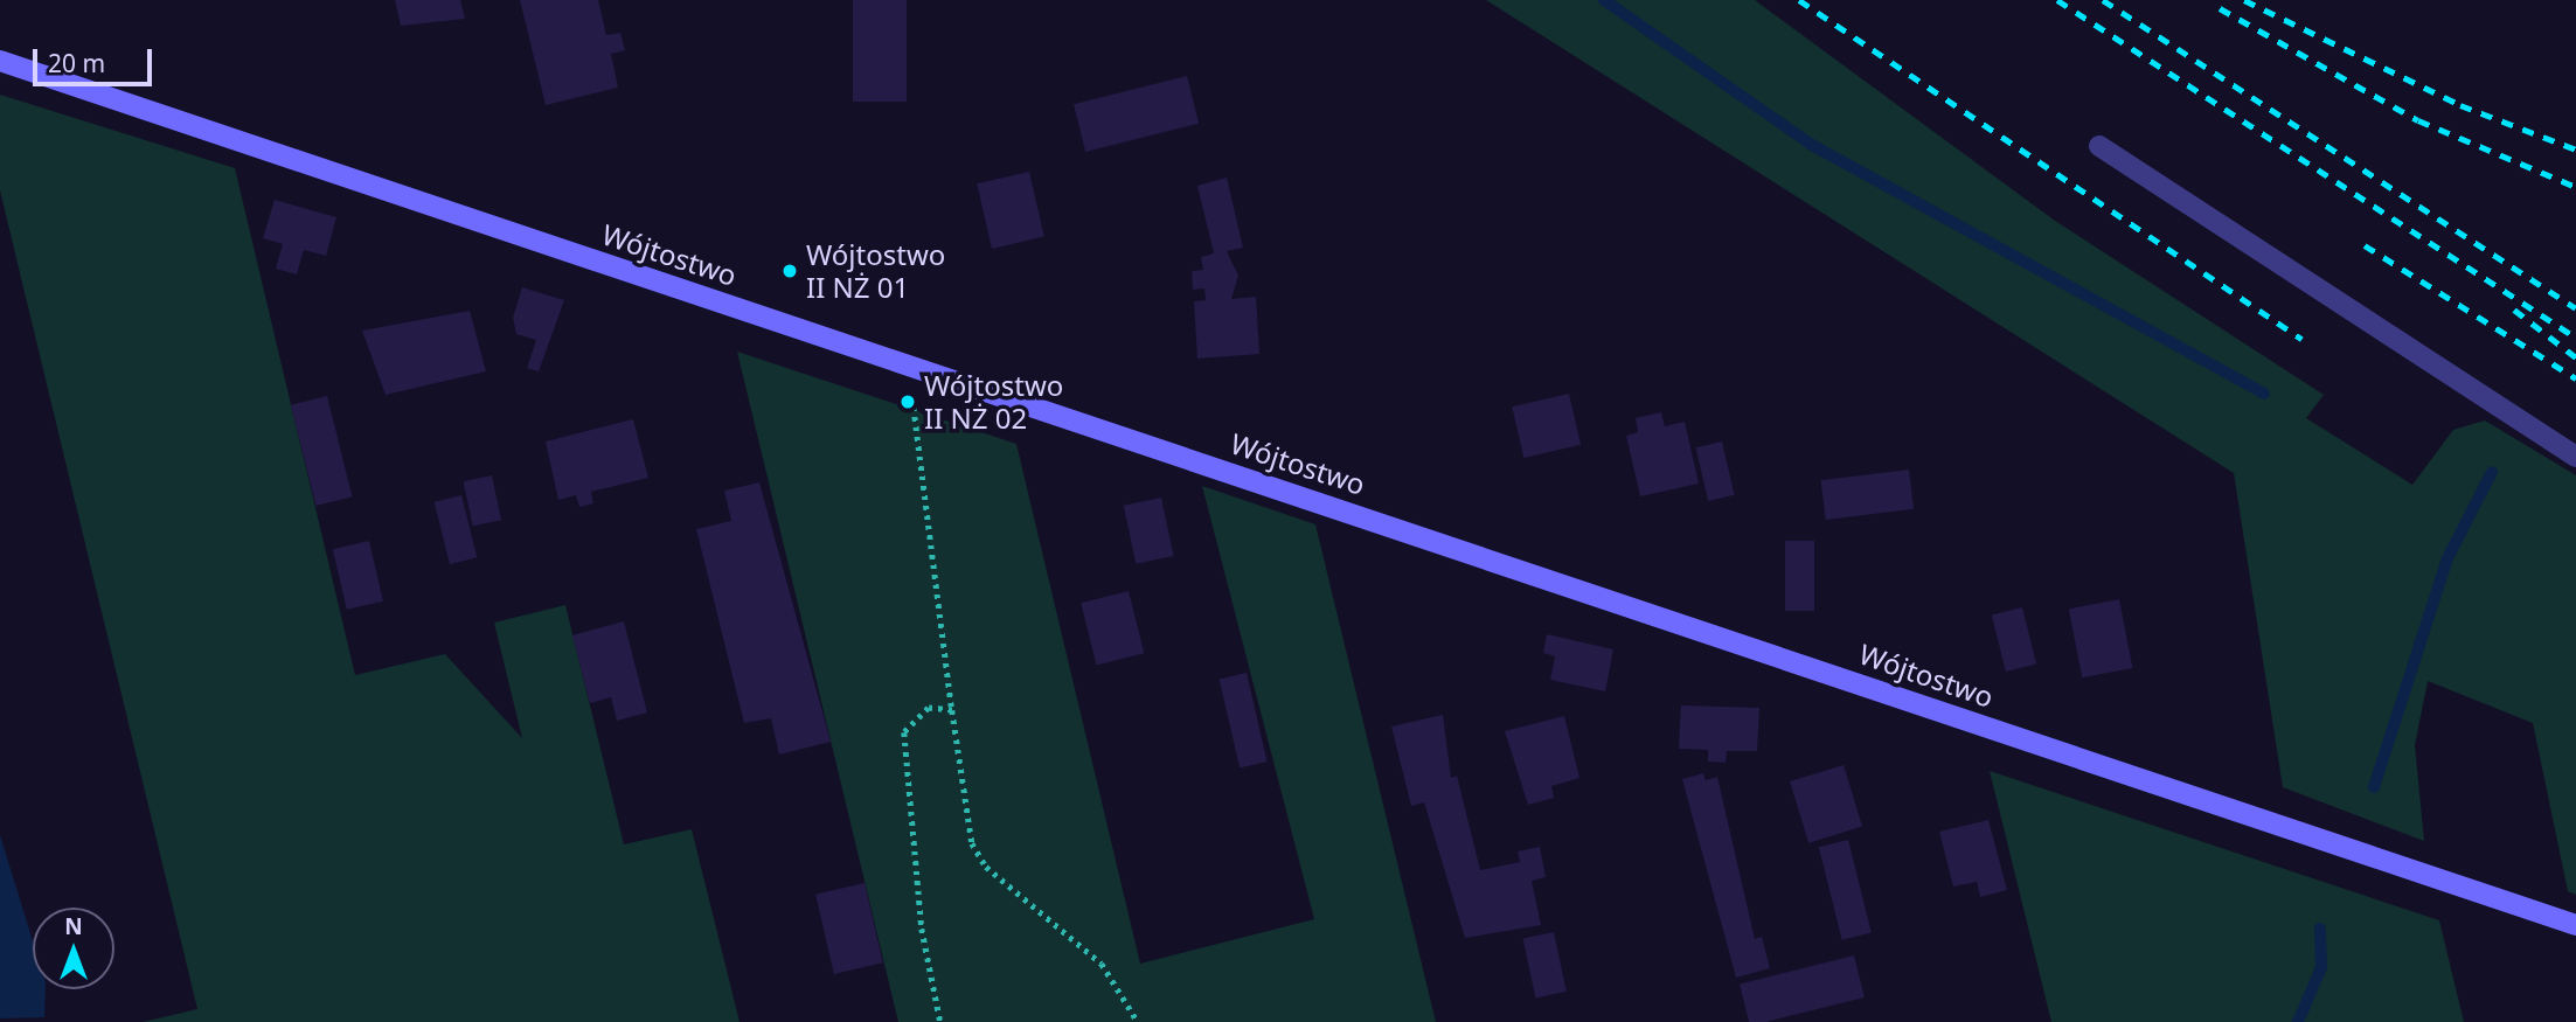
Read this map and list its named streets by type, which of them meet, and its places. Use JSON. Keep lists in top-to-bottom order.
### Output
{
  "streets": {
    "street": ["Wójtostwo"]
  },
  "places": ["Wójtostwo II NŻ 01", "Wójtostwo II NŻ 02"],
  "scale_bar": "20 m",
  "north": "top"
}
